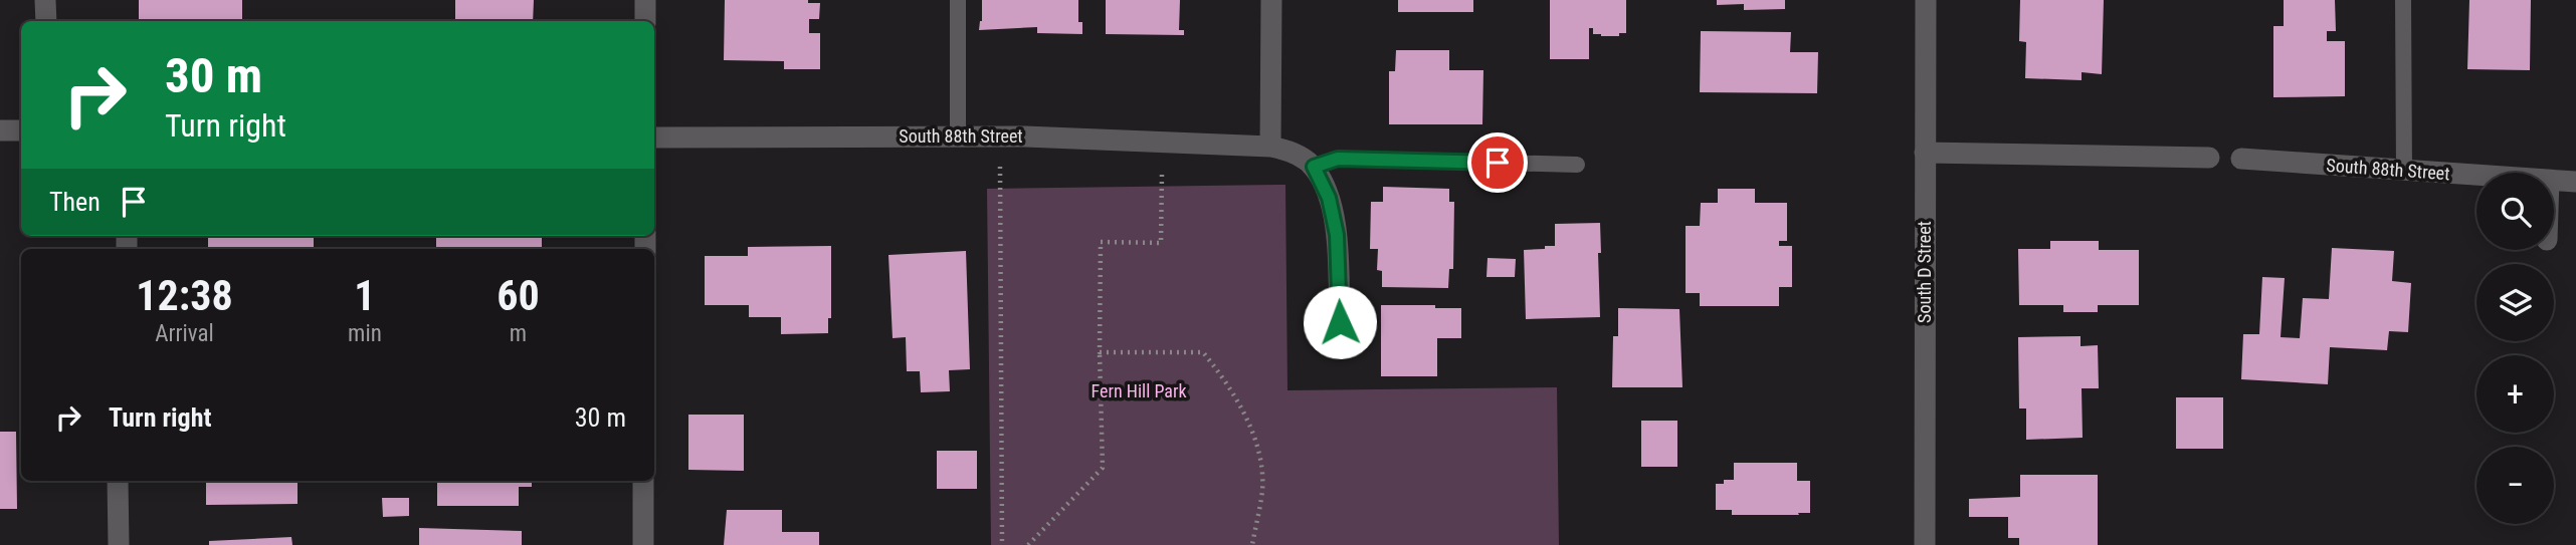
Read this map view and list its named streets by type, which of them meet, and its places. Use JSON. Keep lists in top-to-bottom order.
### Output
{
  "streets": {
    "street": ["South 88th Street", "South D Street"]
  },
  "parks": ["Fern Hill Park"],
  "page": {
    "turn": ["30 m", "Turn right"],
    "then": "Then",
    "map_buttons": ["+", "−"],
    "eta": [
      "12:38",
      "Arrival",
      "1",
      "min",
      "60",
      "m"
    ],
    "list": [
      {
        "name": "Turn right",
        "value": "30 m"
      }
    ]
  }
}
